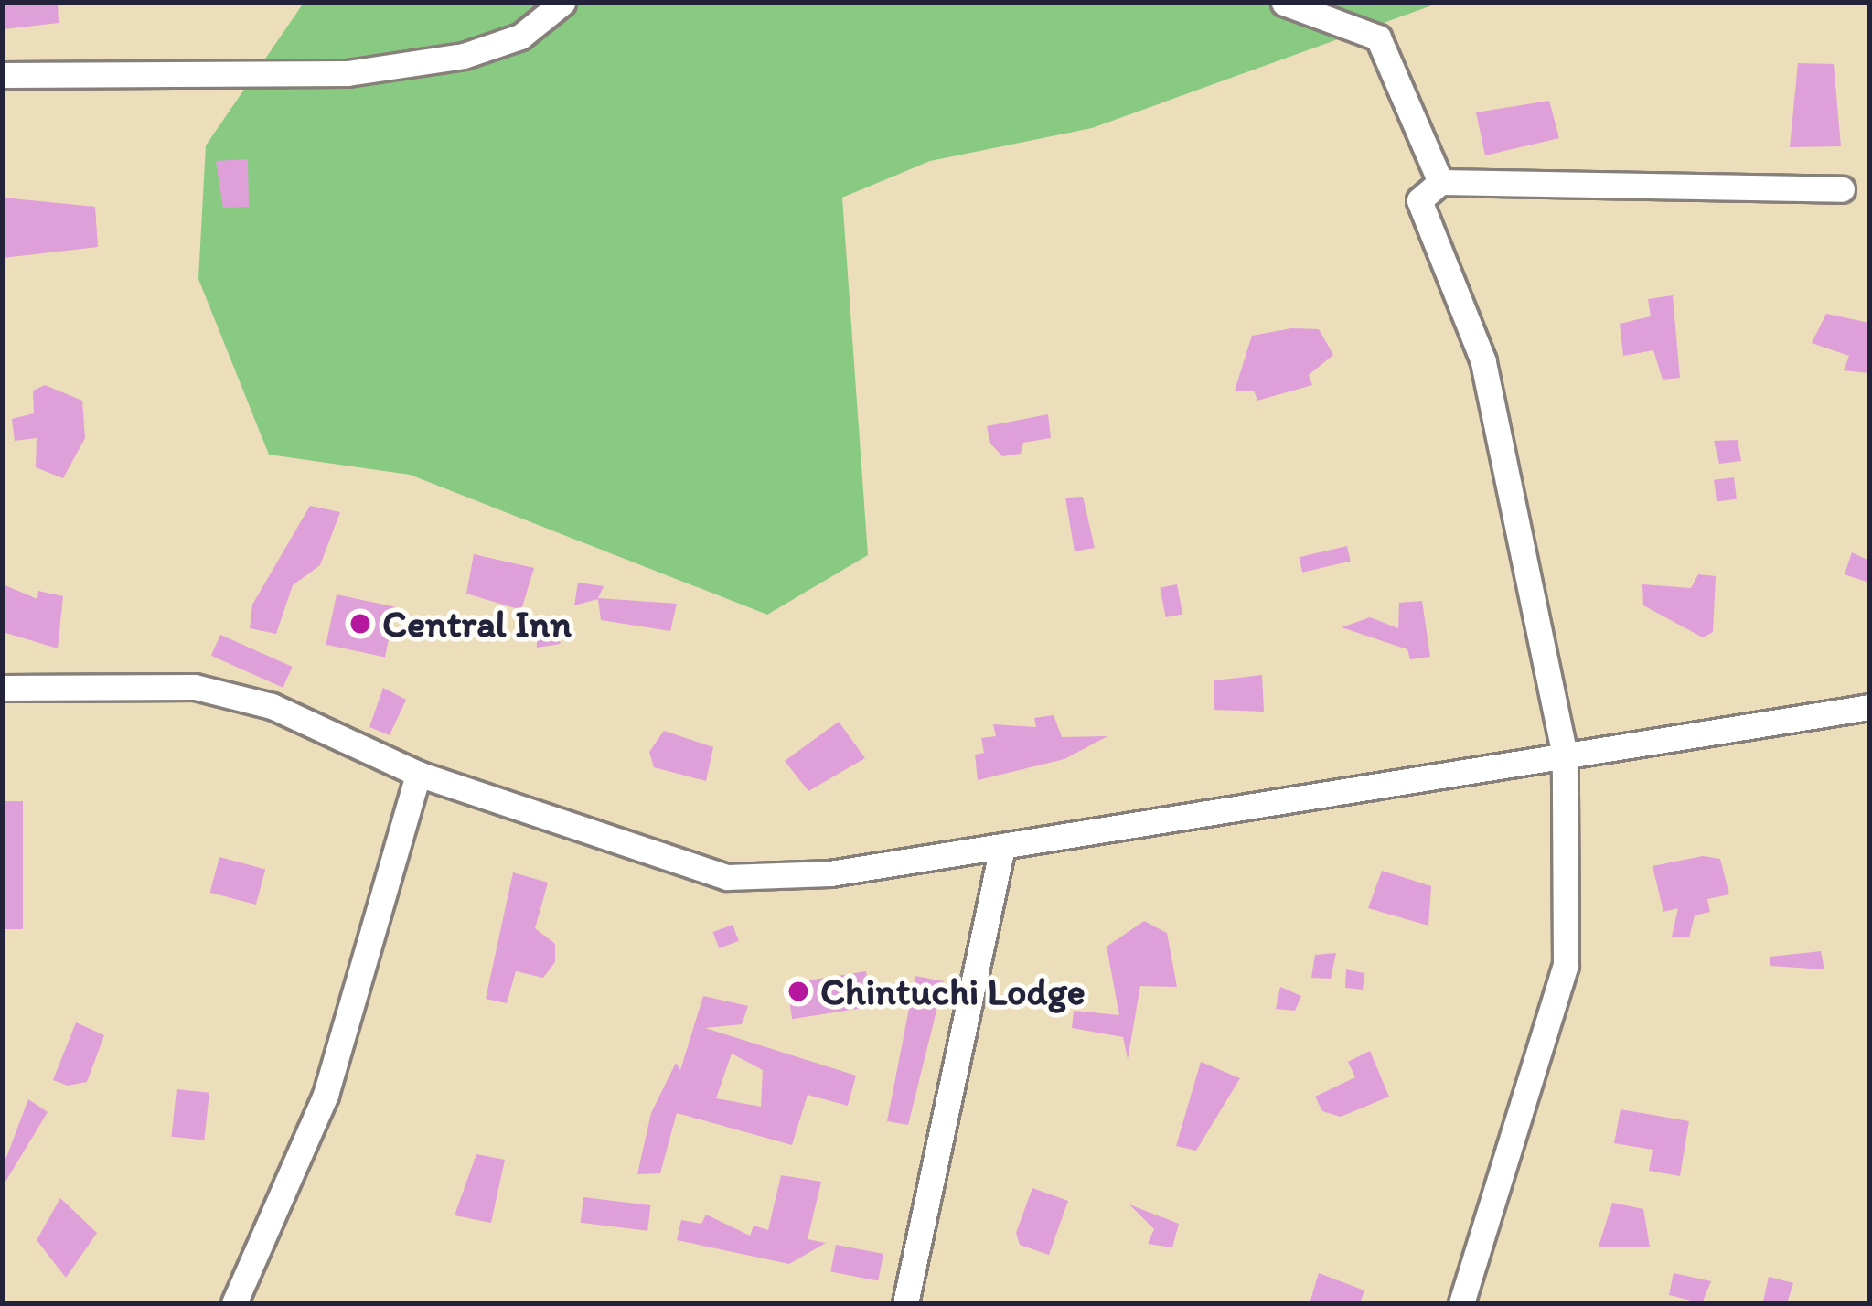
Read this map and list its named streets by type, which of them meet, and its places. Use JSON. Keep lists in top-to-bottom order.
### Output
{
  "places": ["Central Inn", "Chintuchi Lodge"]
}
